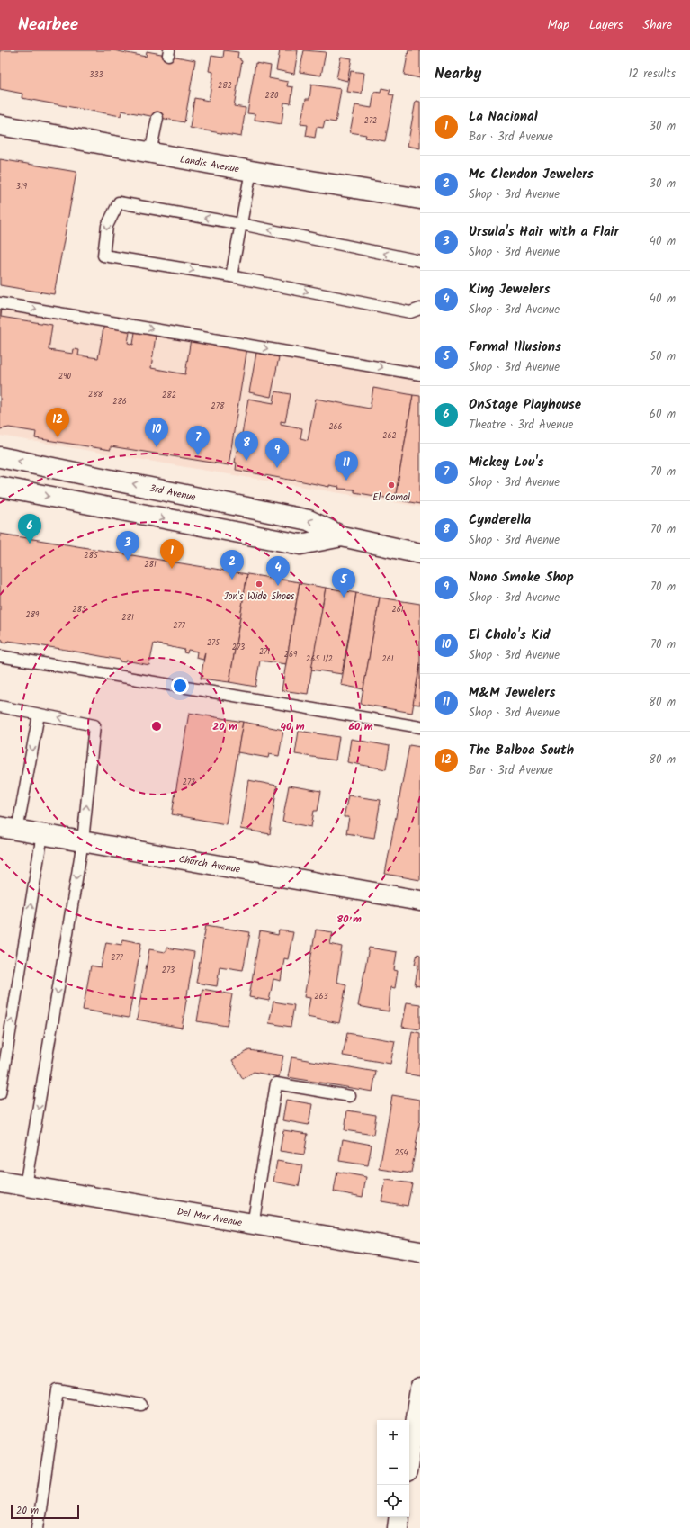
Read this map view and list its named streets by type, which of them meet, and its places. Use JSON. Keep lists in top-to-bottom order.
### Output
{
  "streets": {
    "street": [
      "Landis Avenue",
      "3rd Avenue",
      "Church Avenue",
      "Del Mar Avenue"
    ]
  },
  "places": ["El Comal", "Jon's Wide Shoes"],
  "house_numbers": [
    "333",
    "282",
    "280",
    "272",
    "319",
    "290",
    "288",
    "282",
    "286",
    "278",
    "266",
    "262",
    "285",
    "281",
    "285",
    "261",
    "289",
    "281",
    "277",
    "275",
    "273",
    "271",
    "269",
    "265 1/2",
    "261",
    "272",
    "277",
    "273",
    "263",
    "254"
  ],
  "scale_bar": "20 m",
  "page": {
    "header": "Nearbee",
    "nav": ["Map", "Layers", "Share"],
    "heading": ["Nearby", "12 results"],
    "list": [
      {
        "mark": "1",
        "name": "La Nacional",
        "note": "Bar · 3rd Avenue",
        "value": "30 m"
      },
      {
        "mark": "2",
        "name": "Mc Clendon Jewelers",
        "note": "Shop · 3rd Avenue",
        "value": "30 m"
      },
      {
        "mark": "3",
        "name": "Ursula's Hair with a Flair",
        "note": "Shop · 3rd Avenue",
        "value": "40 m"
      },
      {
        "mark": "4",
        "name": "King Jewelers",
        "note": "Shop · 3rd Avenue",
        "value": "40 m"
      },
      {
        "mark": "5",
        "name": "Formal Illusions",
        "note": "Shop · 3rd Avenue",
        "value": "50 m"
      },
      {
        "mark": "6",
        "name": "OnStage Playhouse",
        "note": "Theatre · 3rd Avenue",
        "value": "60 m"
      },
      {
        "mark": "7",
        "name": "Mickey Lou's",
        "note": "Shop · 3rd Avenue",
        "value": "70 m"
      },
      {
        "mark": "8",
        "name": "Cynderella",
        "note": "Shop · 3rd Avenue",
        "value": "70 m"
      },
      {
        "mark": "9",
        "name": "Nono Smoke Shop",
        "note": "Shop · 3rd Avenue",
        "value": "70 m"
      },
      {
        "mark": "10",
        "name": "El Cholo's Kid",
        "note": "Shop · 3rd Avenue",
        "value": "70 m"
      },
      {
        "mark": "11",
        "name": "M&M Jewelers",
        "note": "Shop · 3rd Avenue",
        "value": "80 m"
      },
      {
        "mark": "12",
        "name": "The Balboa South",
        "note": "Bar · 3rd Avenue",
        "value": "80 m"
      }
    ],
    "pins": [
      "12",
      "10",
      "7",
      "8",
      "9",
      "11",
      "6",
      "3",
      "1",
      "2",
      "4",
      "5"
    ],
    "map_buttons": ["+", "−"],
    "scale": "20 m"
  },
  "rings": [
    "20 m",
    "40 m",
    "60 m",
    "80 m"
  ]
}
